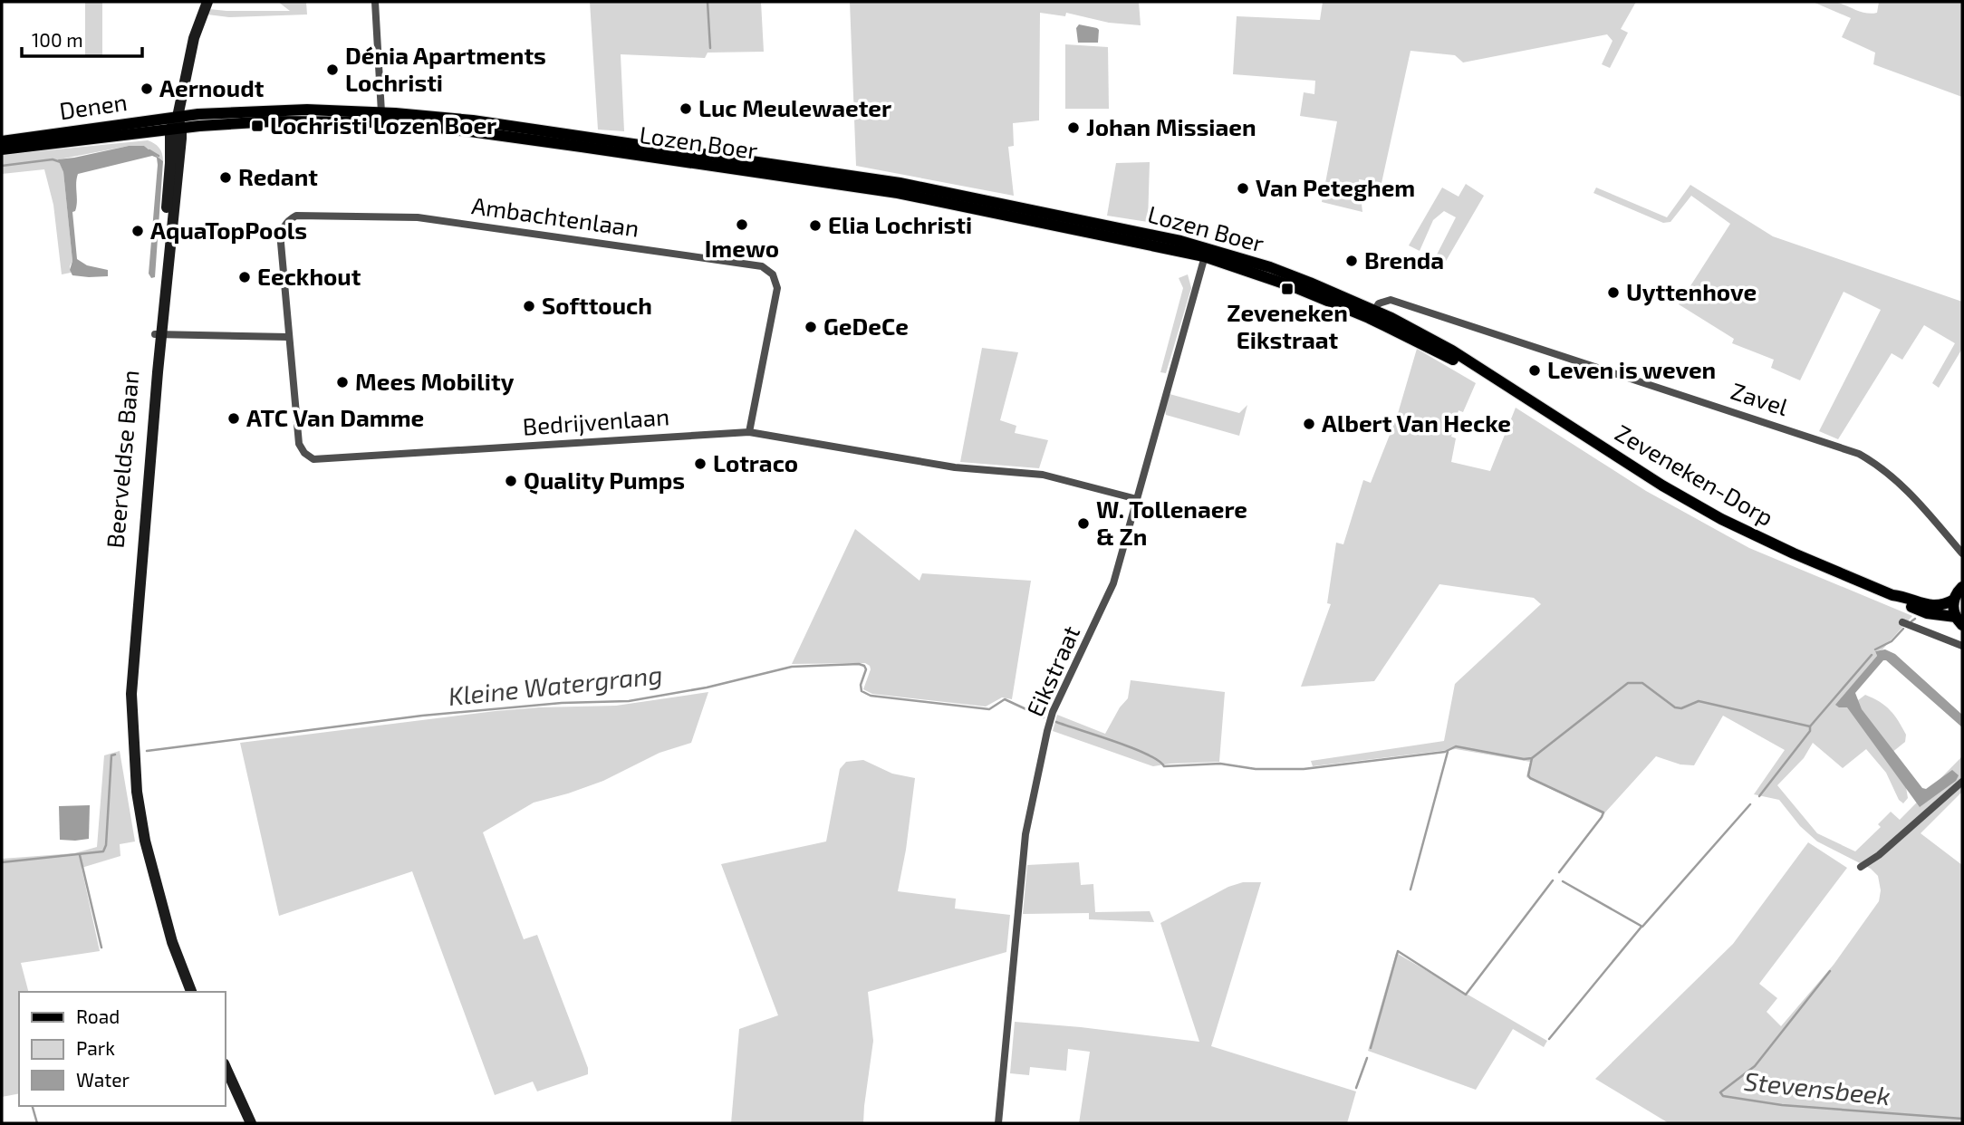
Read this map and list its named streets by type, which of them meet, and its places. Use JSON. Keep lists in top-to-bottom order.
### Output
{
  "streets": {
    "main road": [
      "Denen",
      "Lozen Boer",
      "Beerveldse Baan",
      "Zeveneken-Dorp"
    ],
    "street": [
      "Ambachtenlaan",
      "Zavel",
      "Bedrijvenlaan",
      "Eikstraat"
    ]
  },
  "crossings": [
    ["Denen", "Lozen Boer"],
    ["Denen", "Beerveldse Baan"],
    ["Lozen Boer", "Beerveldse Baan"],
    ["Lozen Boer", "Zeveneken-Dorp"],
    ["Lozen Boer", "Eikstraat"],
    ["Ambachtenlaan", "Bedrijvenlaan"],
    ["Bedrijvenlaan", "Eikstraat"],
    ["Zeveneken-Dorp", "Eikstraat"]
  ],
  "water": ["Kleine Watergrang", "Stevensbeek"],
  "places": {
    "other": [
      "Dénia Apartments Lochristi",
      "Aernoudt",
      "Luc Meulewaeter",
      "Johan Missiaen",
      "Redant",
      "Van Peteghem",
      "Imewo",
      "Elia Lochristi",
      "AquaTopPools",
      "Brenda",
      "Eeckhout",
      "Uyttenhove",
      "Softtouch",
      "GeDeCe",
      "Leven is weven",
      "Mees Mobility",
      "ATC Van Damme",
      "Albert Van Hecke",
      "Lotraco",
      "Quality Pumps",
      "W. Tollenaere & Zn"
    ],
    "transit": ["Lochristi Lozen Boer", "Zeveneken Eikstraat"]
  },
  "legend": ["Road", "Park", "Water"],
  "scale_bar": "100 m"
}
